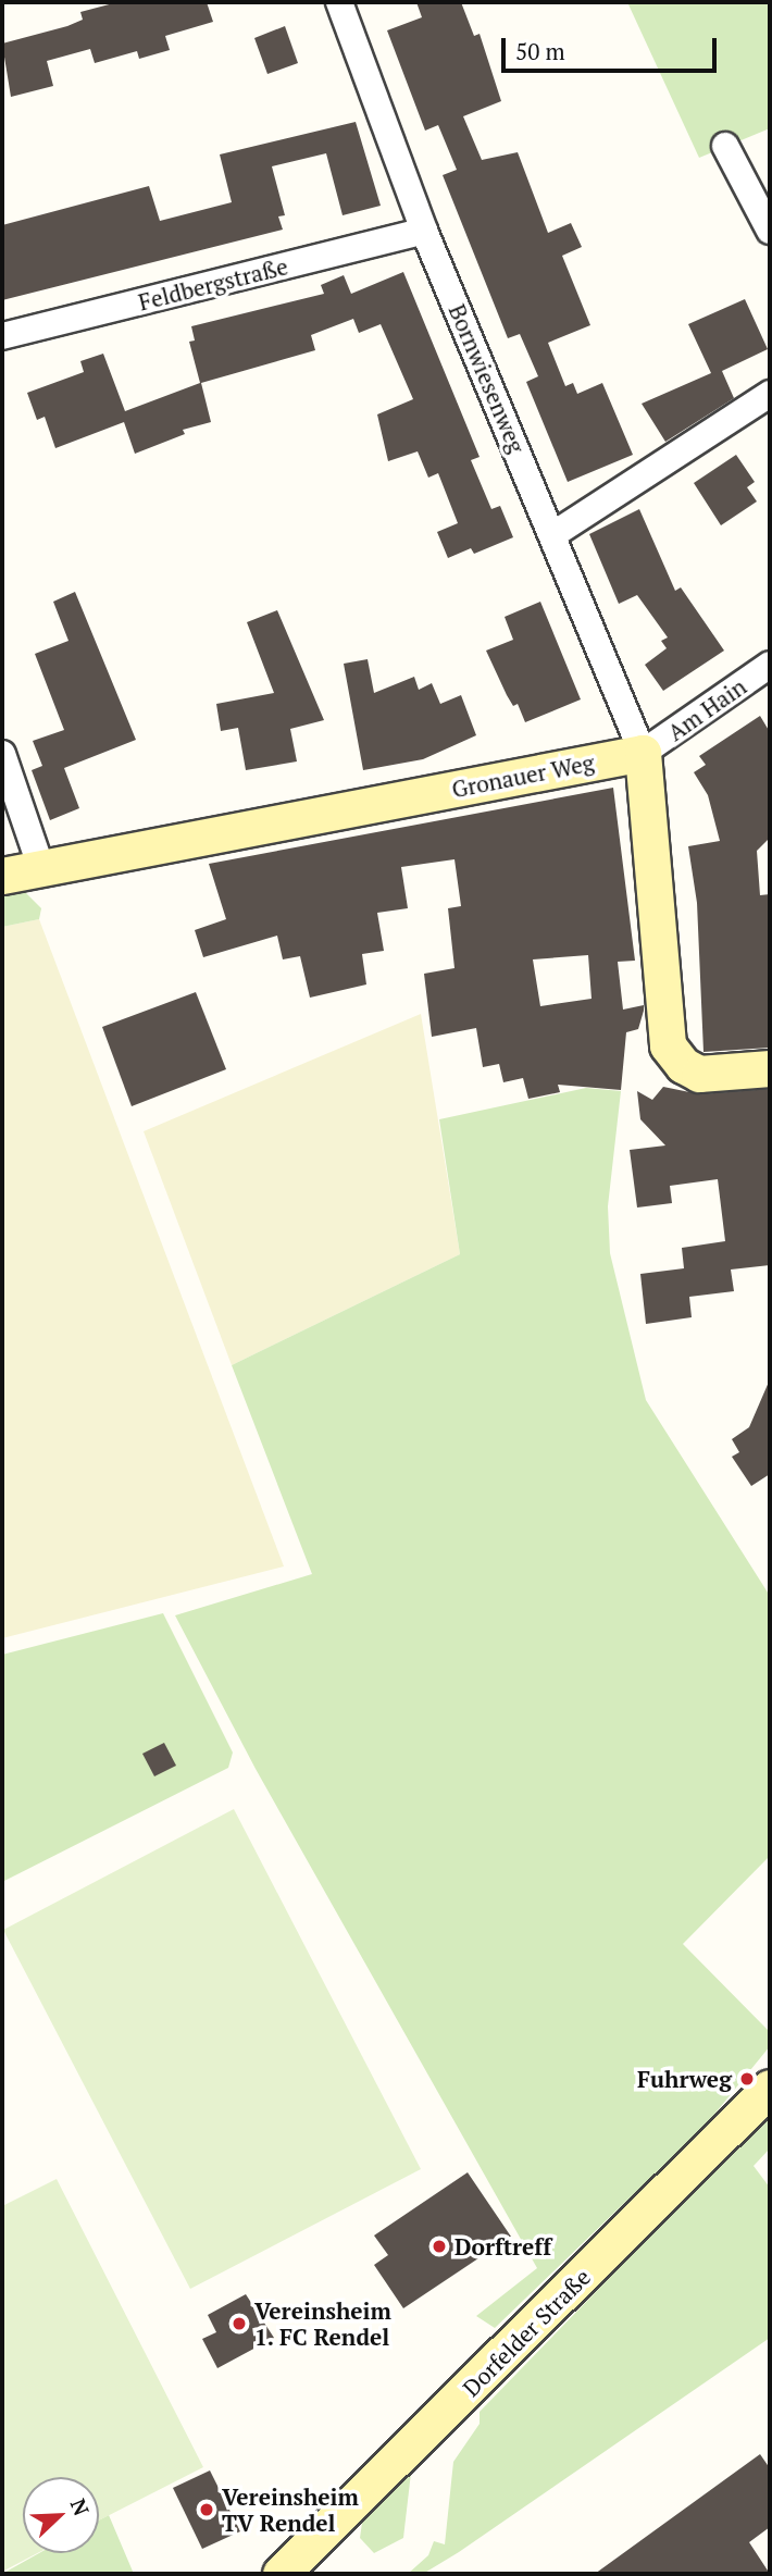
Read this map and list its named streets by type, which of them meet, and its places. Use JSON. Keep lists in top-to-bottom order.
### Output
{
  "streets": {
    "street": [
      "Feldbergstraße",
      "Bornwiesenweg",
      "Am Hain",
      "Gronauer Weg",
      "Dorfelder Straße"
    ]
  },
  "crossings": [
    ["Feldbergstraße", "Bornwiesenweg"],
    ["Bornwiesenweg", "Am Hain"],
    ["Bornwiesenweg", "Gronauer Weg"],
    ["Am Hain", "Gronauer Weg"]
  ],
  "places": [
    "Fuhrweg",
    "Dorftreff",
    "Vereinsheim 1. FC Rendel",
    "Vereinsheim TV Rendel"
  ],
  "scale_bar": "50 m",
  "north": "top right"
}
